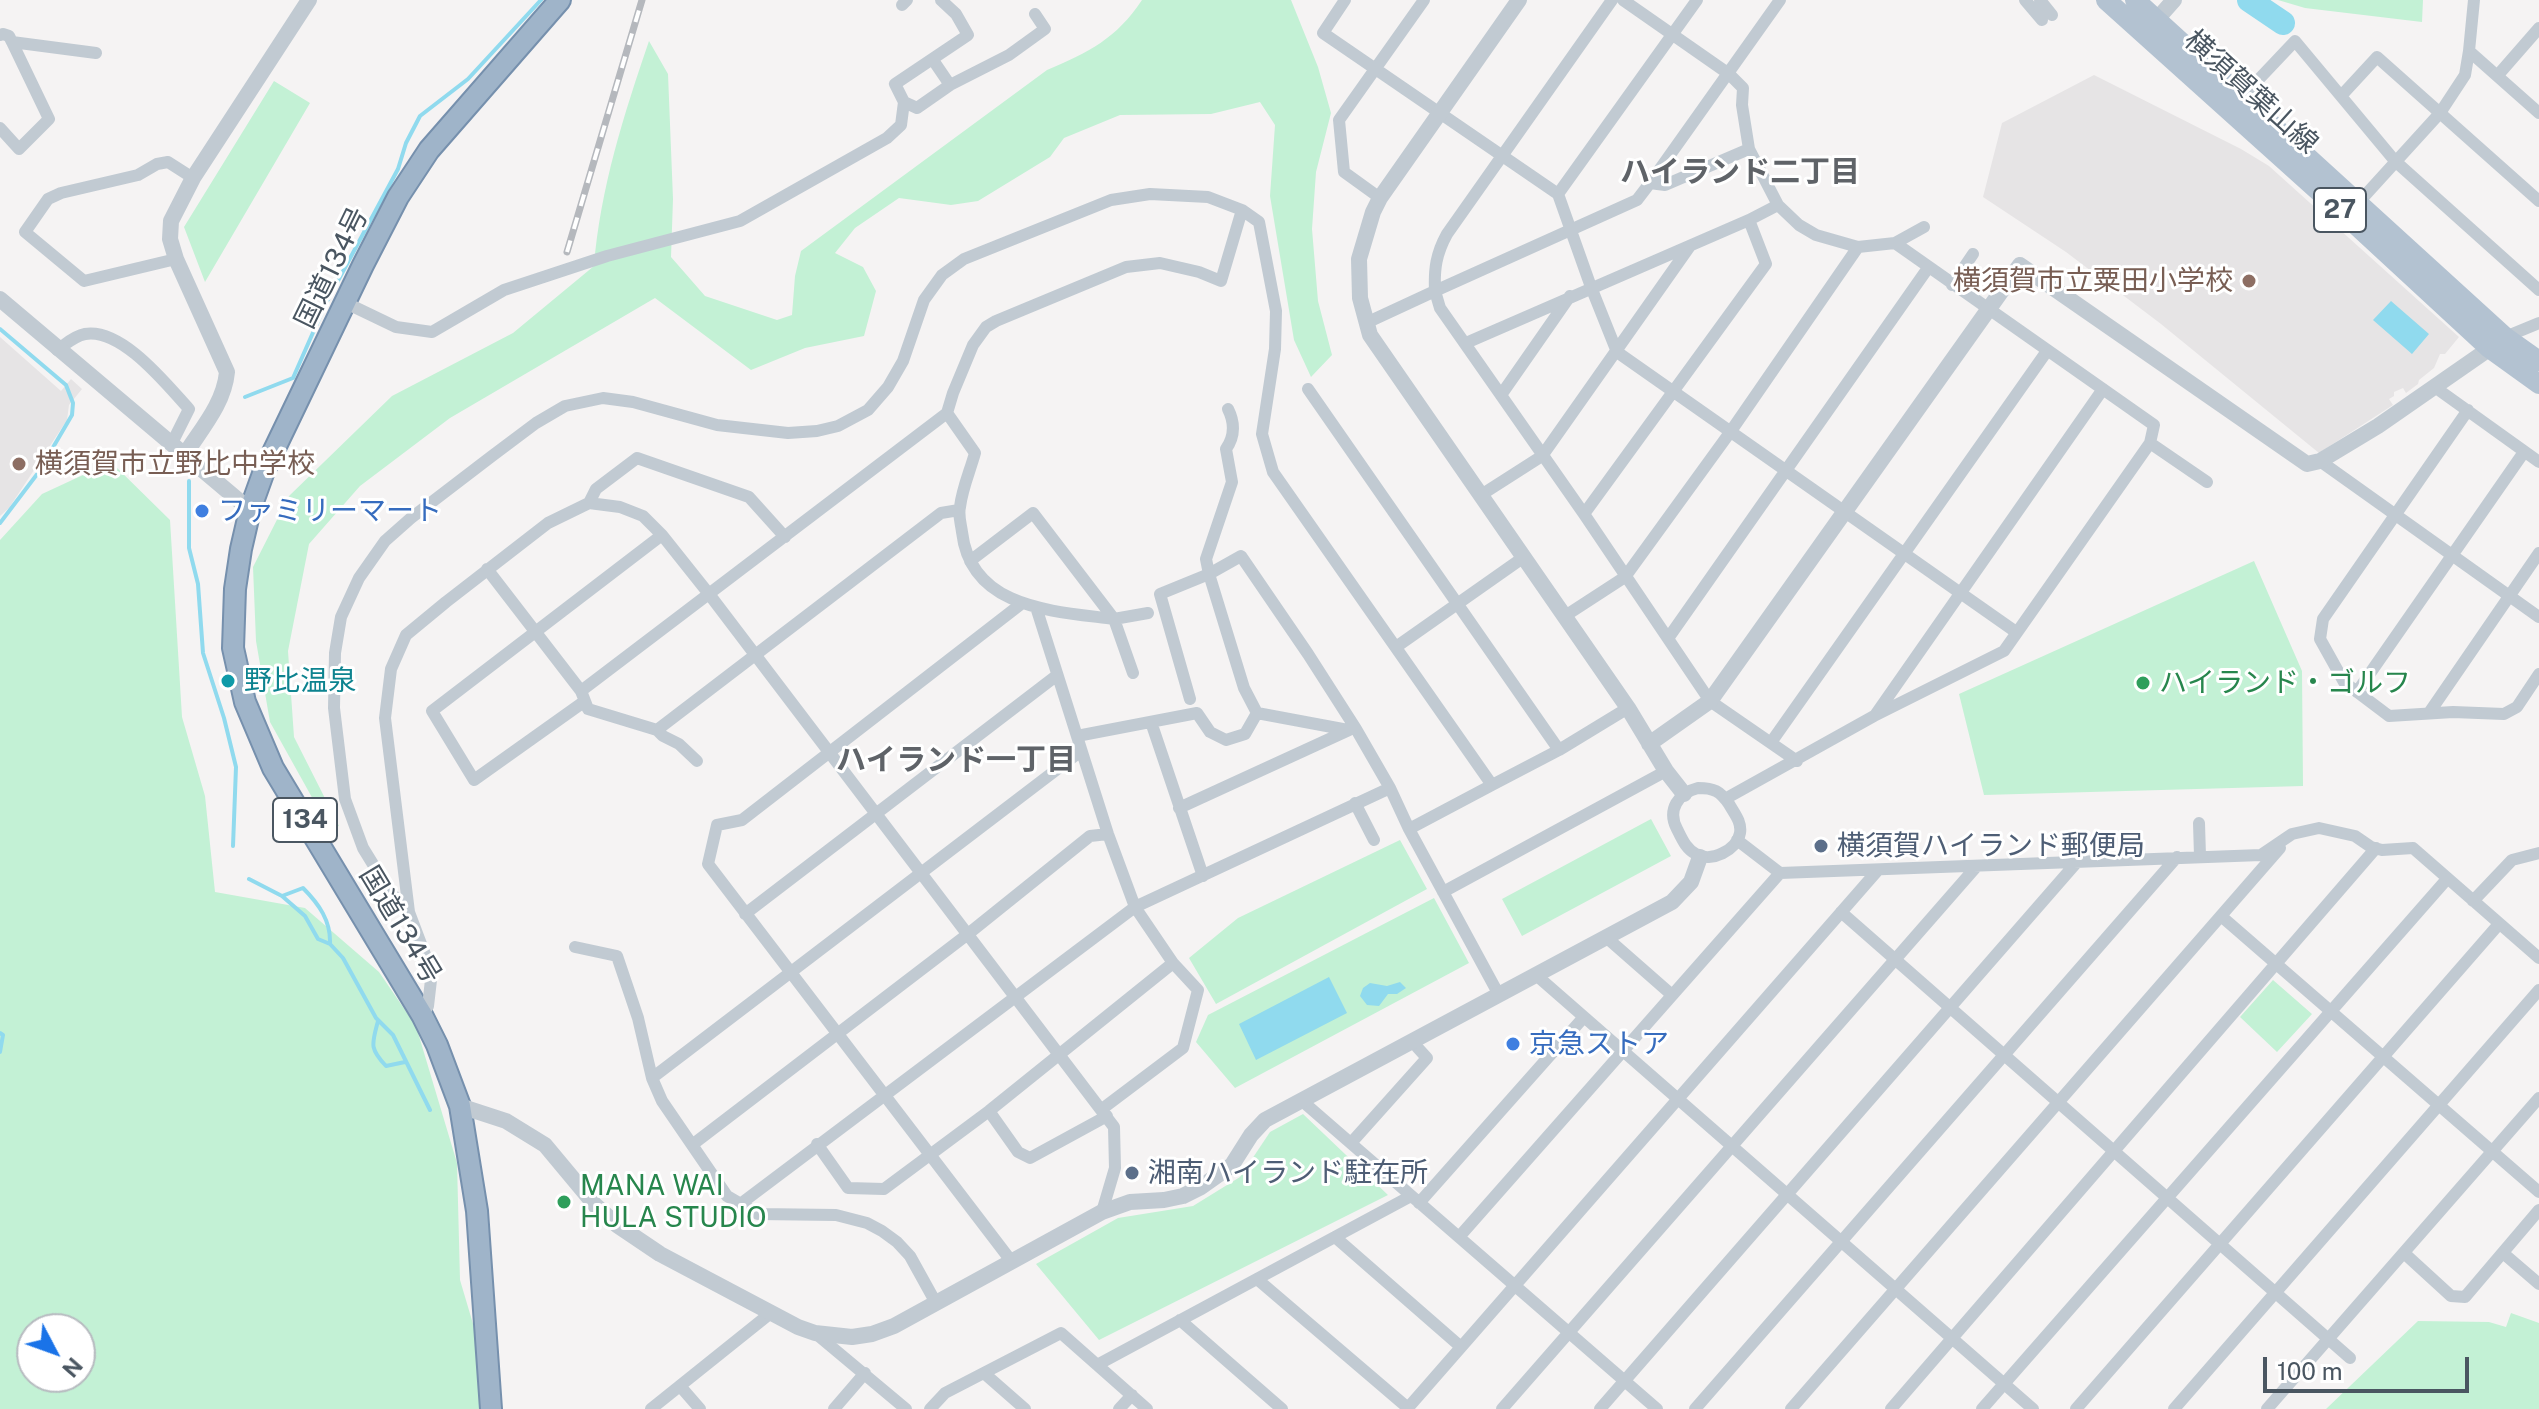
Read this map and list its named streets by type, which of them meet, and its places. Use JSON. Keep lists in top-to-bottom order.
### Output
{
  "streets": {
    "highway": ["国道134号", "134"],
    "main road": ["横須賀葉山線", "27"]
  },
  "districts": ["ハイランド二丁目", "ハイランド一丁目"],
  "places": [
    "横須賀市立粟田小学校",
    "横須賀市立野比中学校",
    "ファミリーマート",
    "野比温泉",
    "ハイランド・ゴルフ",
    "横須賀ハイランド郵便局",
    "京急ストア",
    "湘南ハイランド駐在所",
    "MANA WAI HULA STUDIO"
  ],
  "scale_bar": "100 m",
  "north": "bottom right"
}
